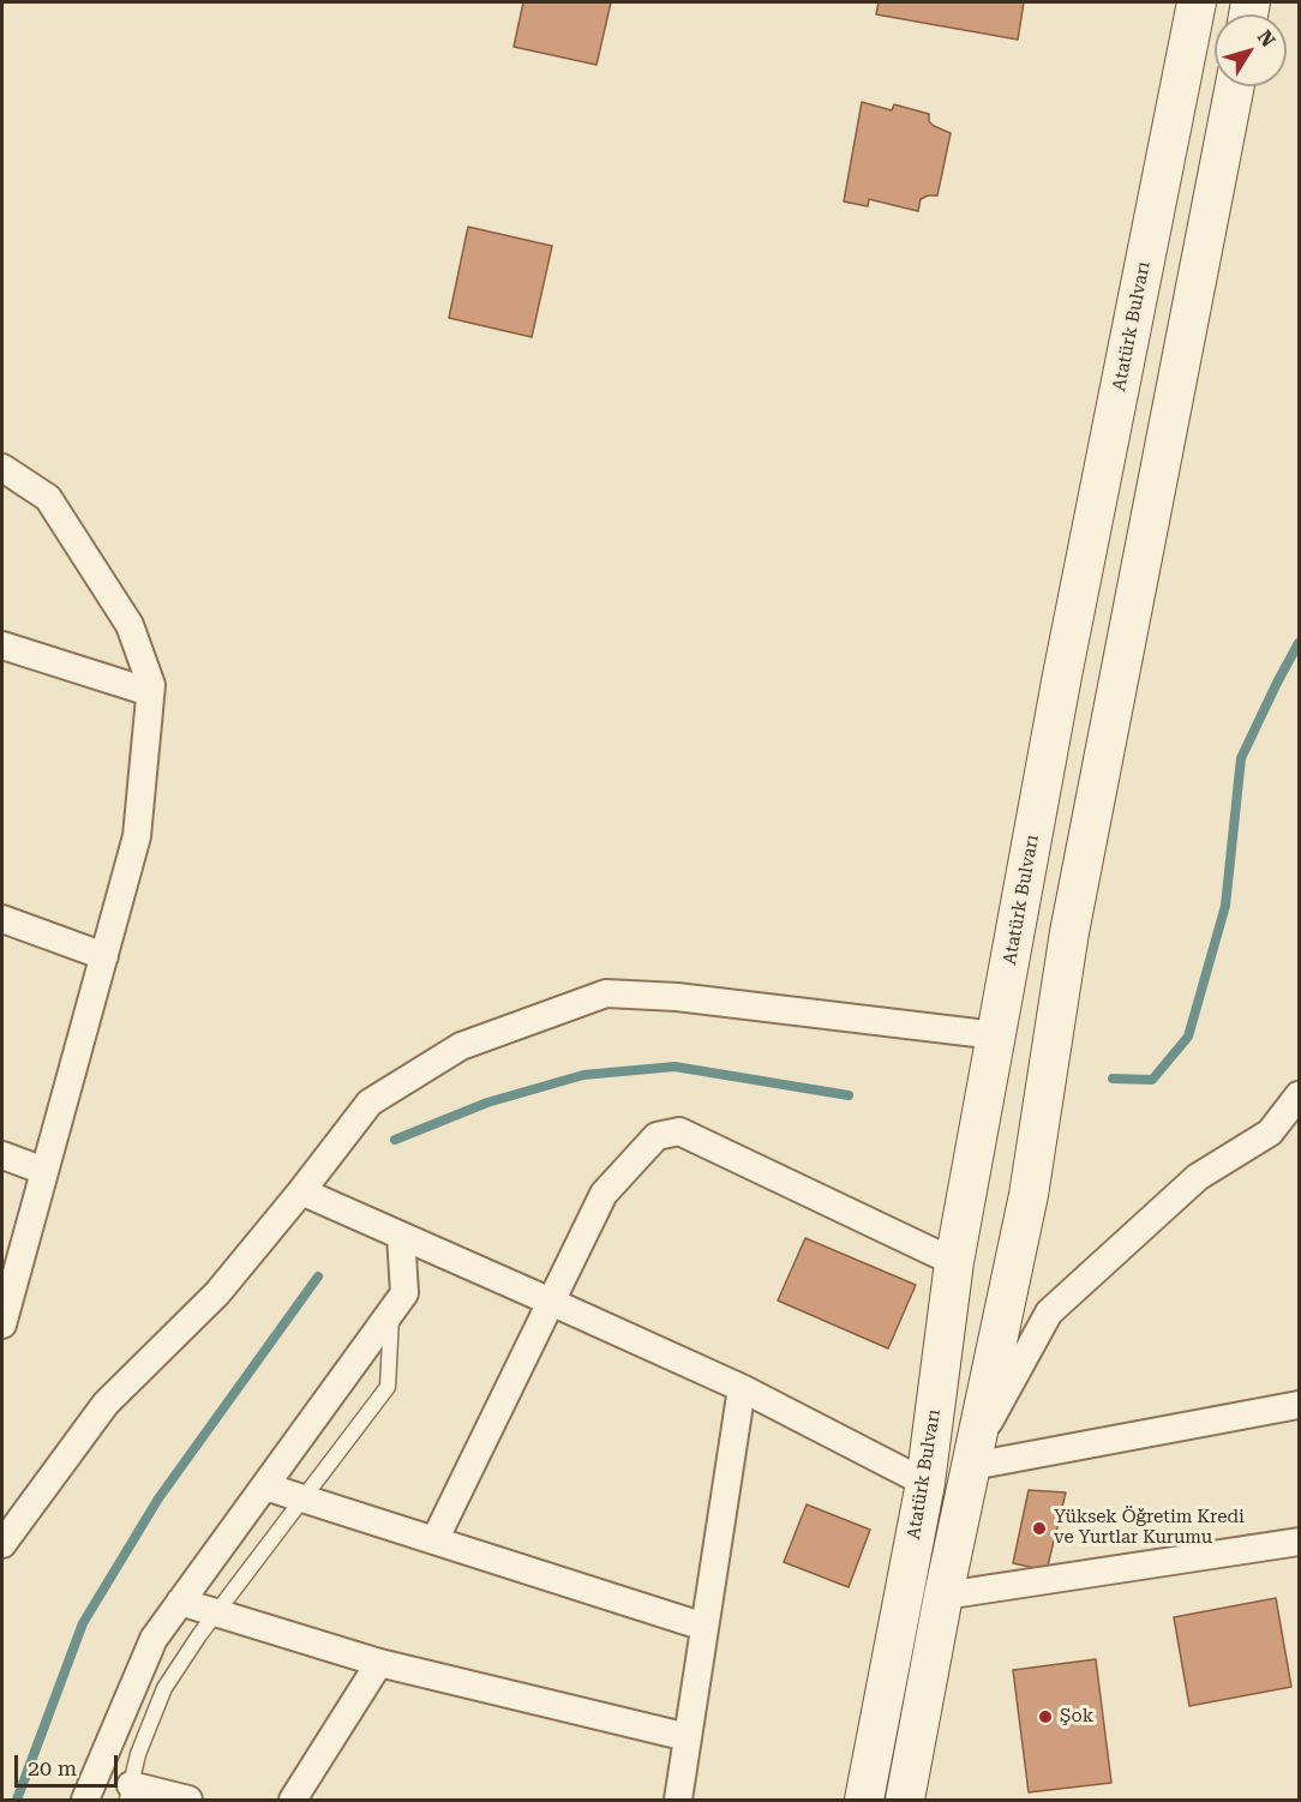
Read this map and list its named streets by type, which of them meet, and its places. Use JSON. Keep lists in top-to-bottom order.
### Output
{
  "streets": {
    "main road": ["Atatürk Bulvarı"]
  },
  "places": ["Yüksek Öğretim Kredi ve Yurtlar Kurumu", "Şok"],
  "scale_bar": "20 m",
  "north": "top right"
}
